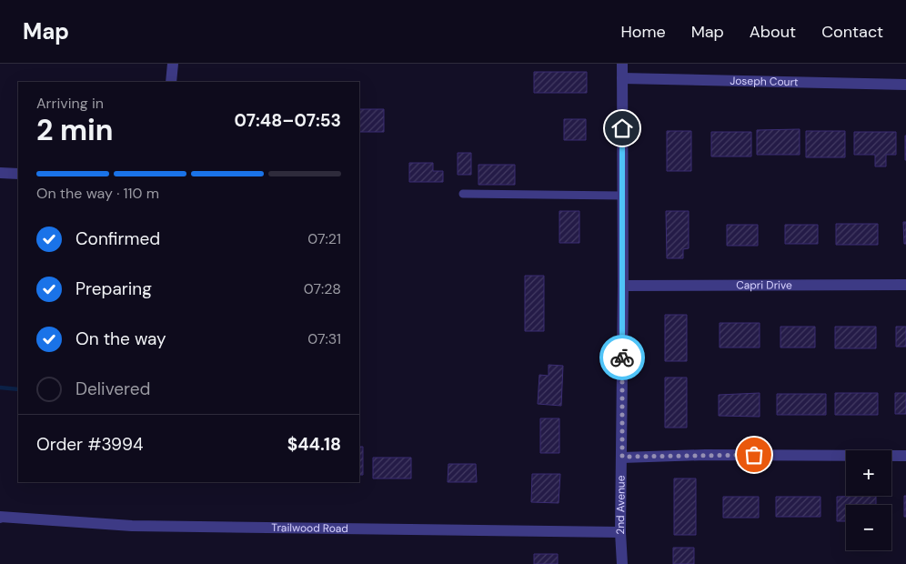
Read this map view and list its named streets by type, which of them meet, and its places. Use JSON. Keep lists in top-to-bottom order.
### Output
{
  "streets": {
    "street": [
      "Joseph Court",
      "Capri Drive",
      "2nd Avenue",
      "Trailwood Road"
    ]
  },
  "crossings": [
    ["Joseph Court", "2nd Avenue"],
    ["Capri Drive", "2nd Avenue"],
    ["2nd Avenue", "Trailwood Road"]
  ],
  "page": {
    "header": "Map",
    "nav": [
      "Home",
      "Map",
      "About",
      "Contact"
    ],
    "heading": ["2 min", "Arriving in", "07:48–07:53"],
    "panel": ["Order #3994", "$44.18"],
    "bar": "On the way · 110 m",
    "list": [
      ["Confirmed", "07:21"],
      ["Preparing", "07:28"],
      ["On the way", "07:31"],
      "Delivered"
    ],
    "map_buttons": ["+", "−"]
  }
}
